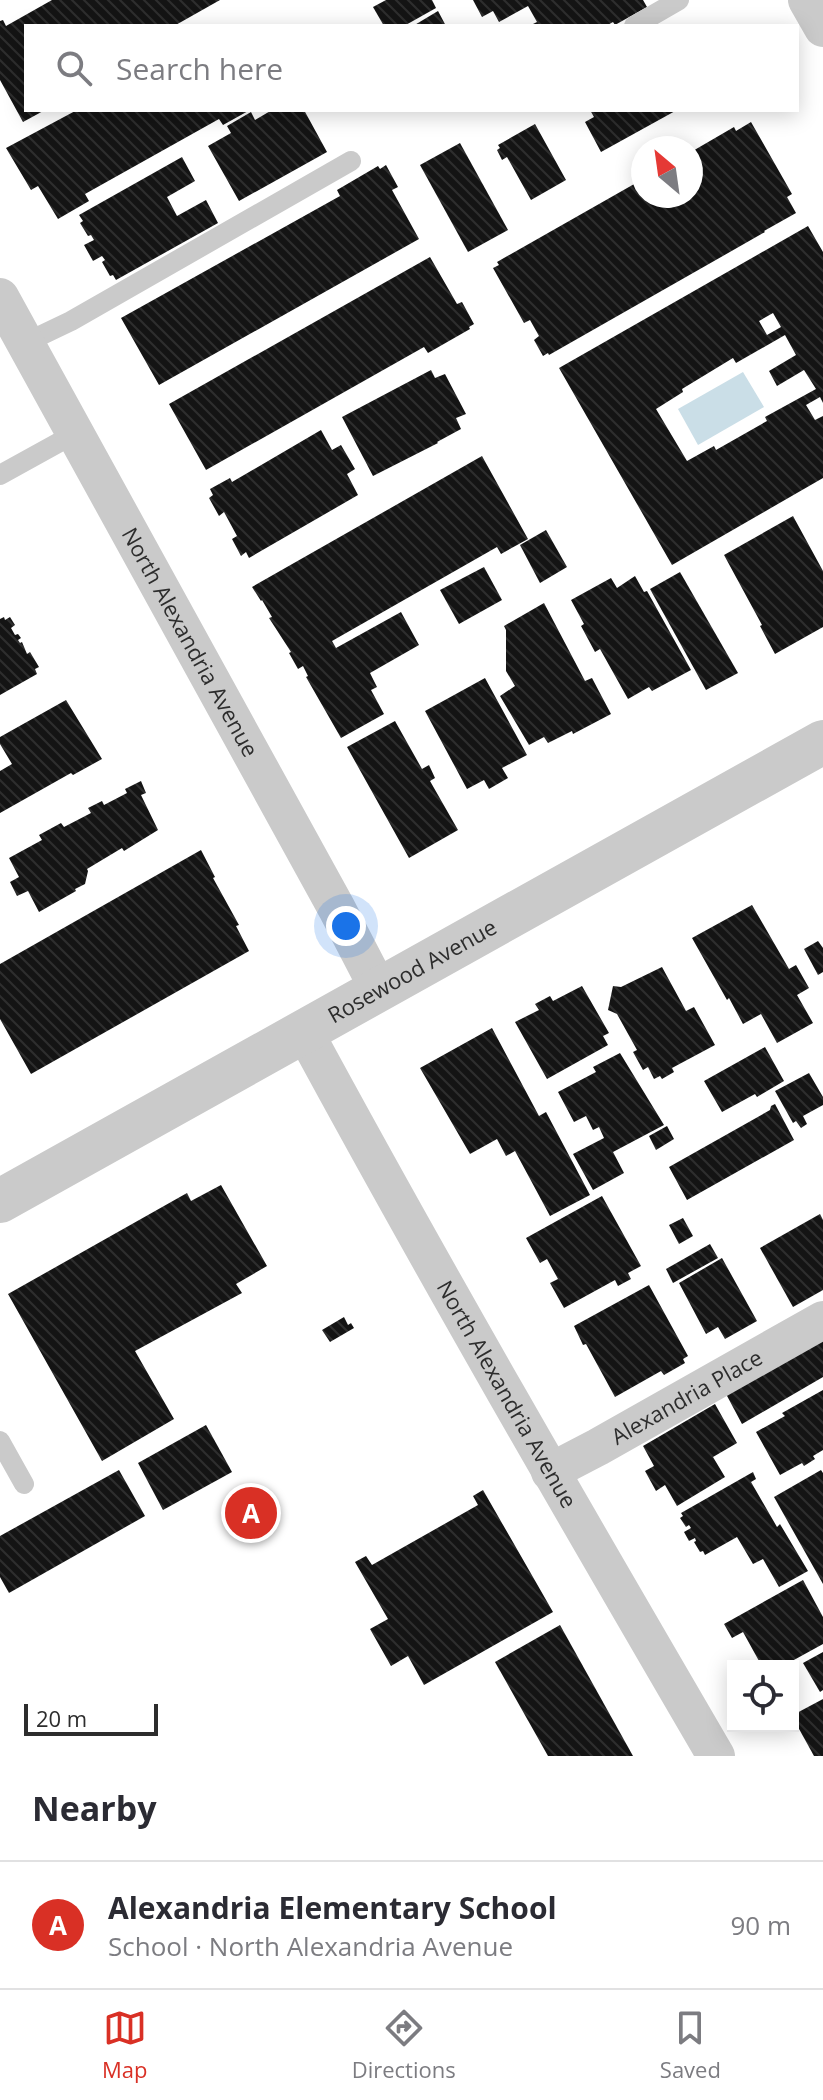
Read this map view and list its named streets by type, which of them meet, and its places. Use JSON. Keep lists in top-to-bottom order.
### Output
{
  "streets": {
    "street": ["North Alexandria Avenue", "Rosewood Avenue", "Alexandria Place"]
  },
  "crossings": [
    ["North Alexandria Avenue", "Rosewood Avenue"],
    ["North Alexandria Avenue", "Alexandria Place"]
  ],
  "scale_bar": "20 m",
  "north": "top left",
  "page": {
    "search": "Search here",
    "pins": "A",
    "scale": "20 m",
    "heading": "Nearby",
    "list": [
      {
        "mark": "A",
        "name": "Alexandria Elementary School",
        "note": "School · North Alexandria Avenue",
        "value": "90 m"
      }
    ],
    "nav": ["Map", "Directions", "Saved"]
  }
}
